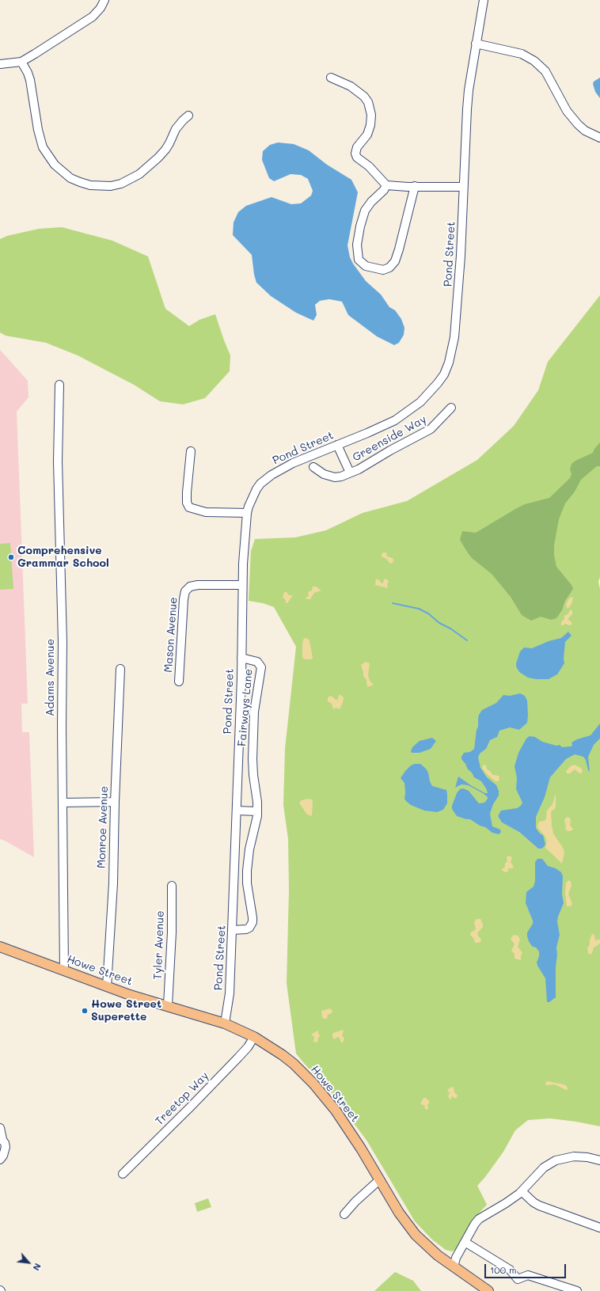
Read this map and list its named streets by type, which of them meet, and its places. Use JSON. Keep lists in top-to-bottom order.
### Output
{
  "streets": {
    "main road": ["Howe Street"],
    "street": [
      "Pond Street",
      "Greenside Way",
      "Mason Avenue",
      "Adams Avenue",
      "Fairways Lane",
      "Monroe Avenue",
      "Tyler Avenue",
      "Treetop Way"
    ]
  },
  "crossings": [
    ["Pond Street", "Greenside Way"],
    ["Pond Street", "Mason Avenue"],
    ["Pond Street", "Fairways Lane"],
    ["Pond Street", "Howe Street"],
    ["Adams Avenue", "Howe Street"],
    ["Monroe Avenue", "Howe Street"],
    ["Tyler Avenue", "Howe Street"],
    ["Howe Street", "Treetop Way"]
  ],
  "places": ["Comprehensive Grammar School", "Howe Street Superette"],
  "scale_bar": "100 m",
  "north": "bottom right"
}
